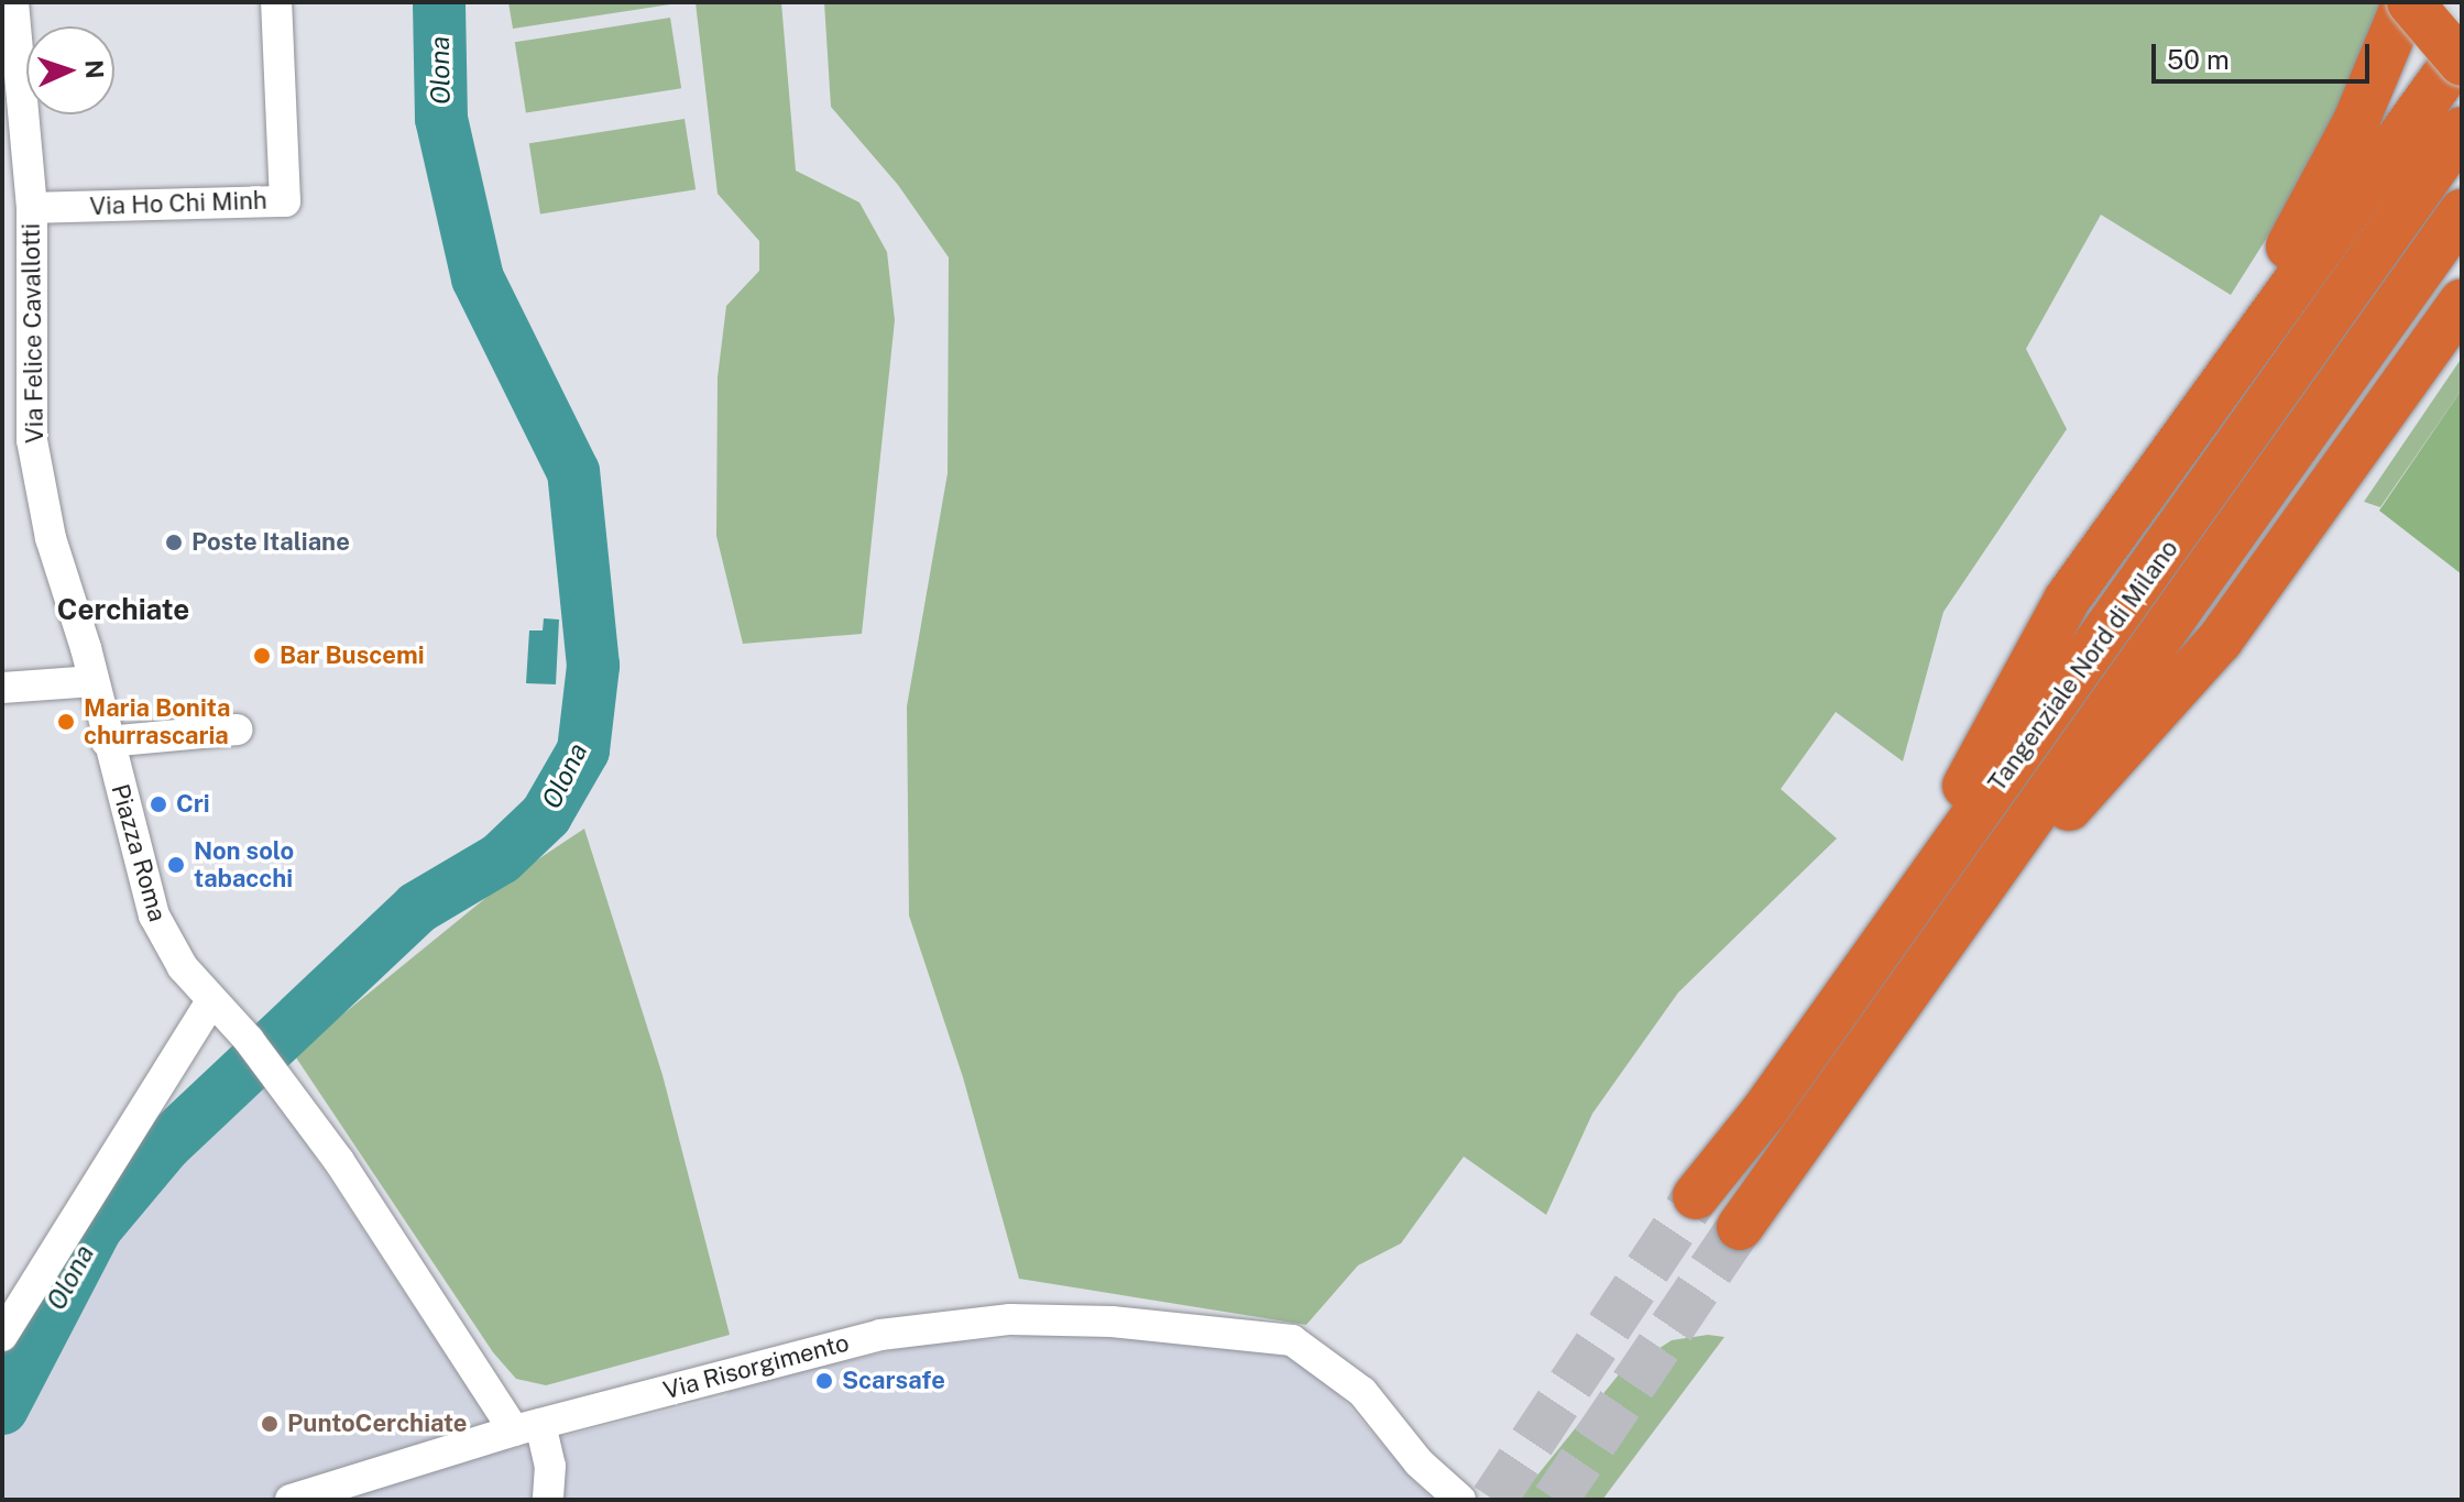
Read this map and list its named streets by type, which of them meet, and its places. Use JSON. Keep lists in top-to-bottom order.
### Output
{
  "streets": {
    "highway": ["Tangenziale Nord di Milano"],
    "street": [
      "Via Ho Chi Minh",
      "Via Felice Cavallotti",
      "Piazza Roma",
      "Via Risorgimento"
    ]
  },
  "crossings": [
    ["Via Ho Chi Minh", "Via Felice Cavallotti"],
    ["Via Felice Cavallotti", "Piazza Roma"]
  ],
  "districts": ["Cerchiate"],
  "water": ["Olona"],
  "places": [
    "Poste Italiane",
    "Bar Buscemi",
    "Maria Bonita churrascaria",
    "Cri",
    "Non solo tabacchi",
    "Scarsafe",
    "PuntoCerchiate"
  ],
  "scale_bar": "50 m",
  "north": "right"
}
